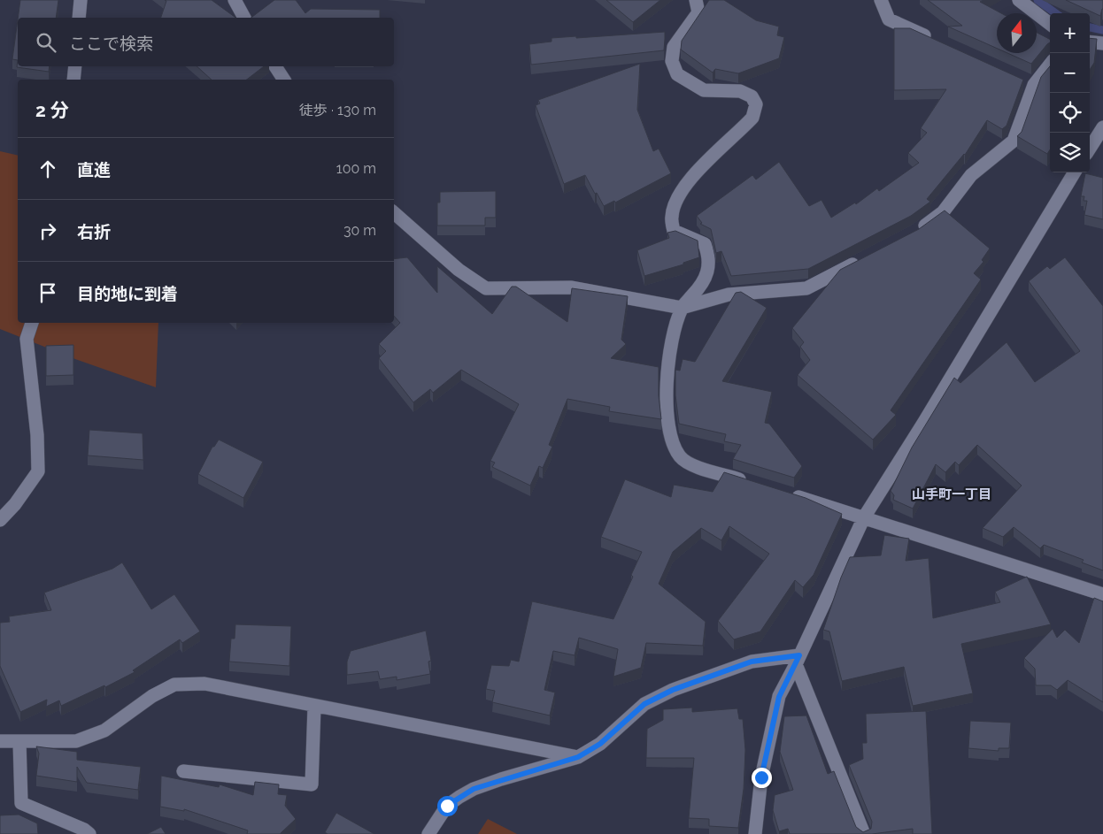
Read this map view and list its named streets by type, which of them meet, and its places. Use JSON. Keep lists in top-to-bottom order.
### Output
{
  "districts": ["山手町一丁目"],
  "north": "top",
  "page": {
    "map_buttons": ["+", "−"],
    "search": "ここで検索",
    "heading": ["2 分", "徒歩 · 130 m"],
    "list": [
      ["直進", "100 m"],
      ["右折", "30 m"],
      "目的地に到着"
    ]
  }
}
